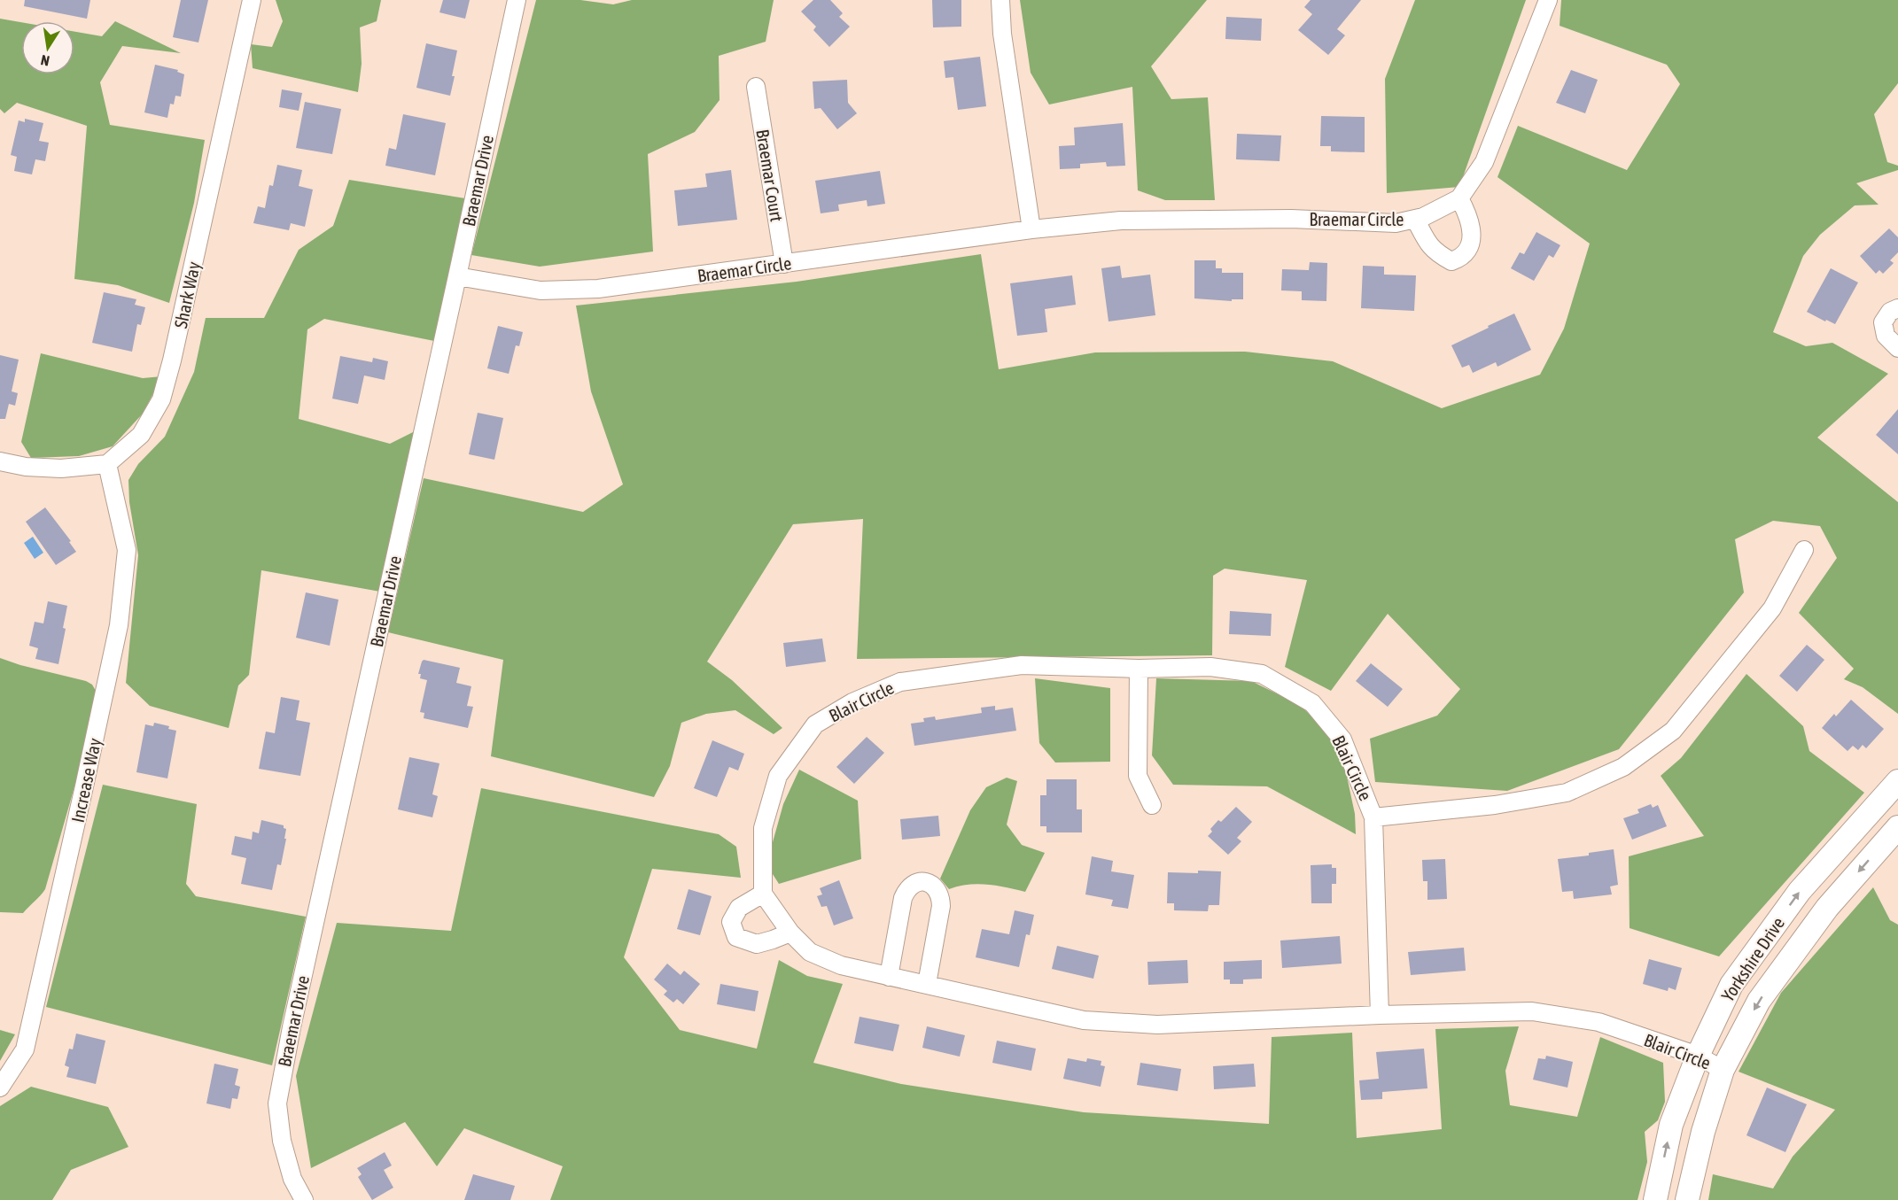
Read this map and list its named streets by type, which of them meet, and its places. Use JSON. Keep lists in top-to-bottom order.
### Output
{
  "streets": {
    "street": [
      "Braemar Court",
      "Braemar Drive",
      "Braemar Circle",
      "Shark Way",
      "Blair Circle",
      "Increase Way",
      "Yorkshire Drive"
    ]
  },
  "crossings": [
    ["Braemar Court", "Braemar Circle"],
    ["Braemar Drive", "Braemar Circle"],
    ["Shark Way", "Increase Way"],
    ["Blair Circle", "Yorkshire Drive"]
  ],
  "north": "bottom"
}
